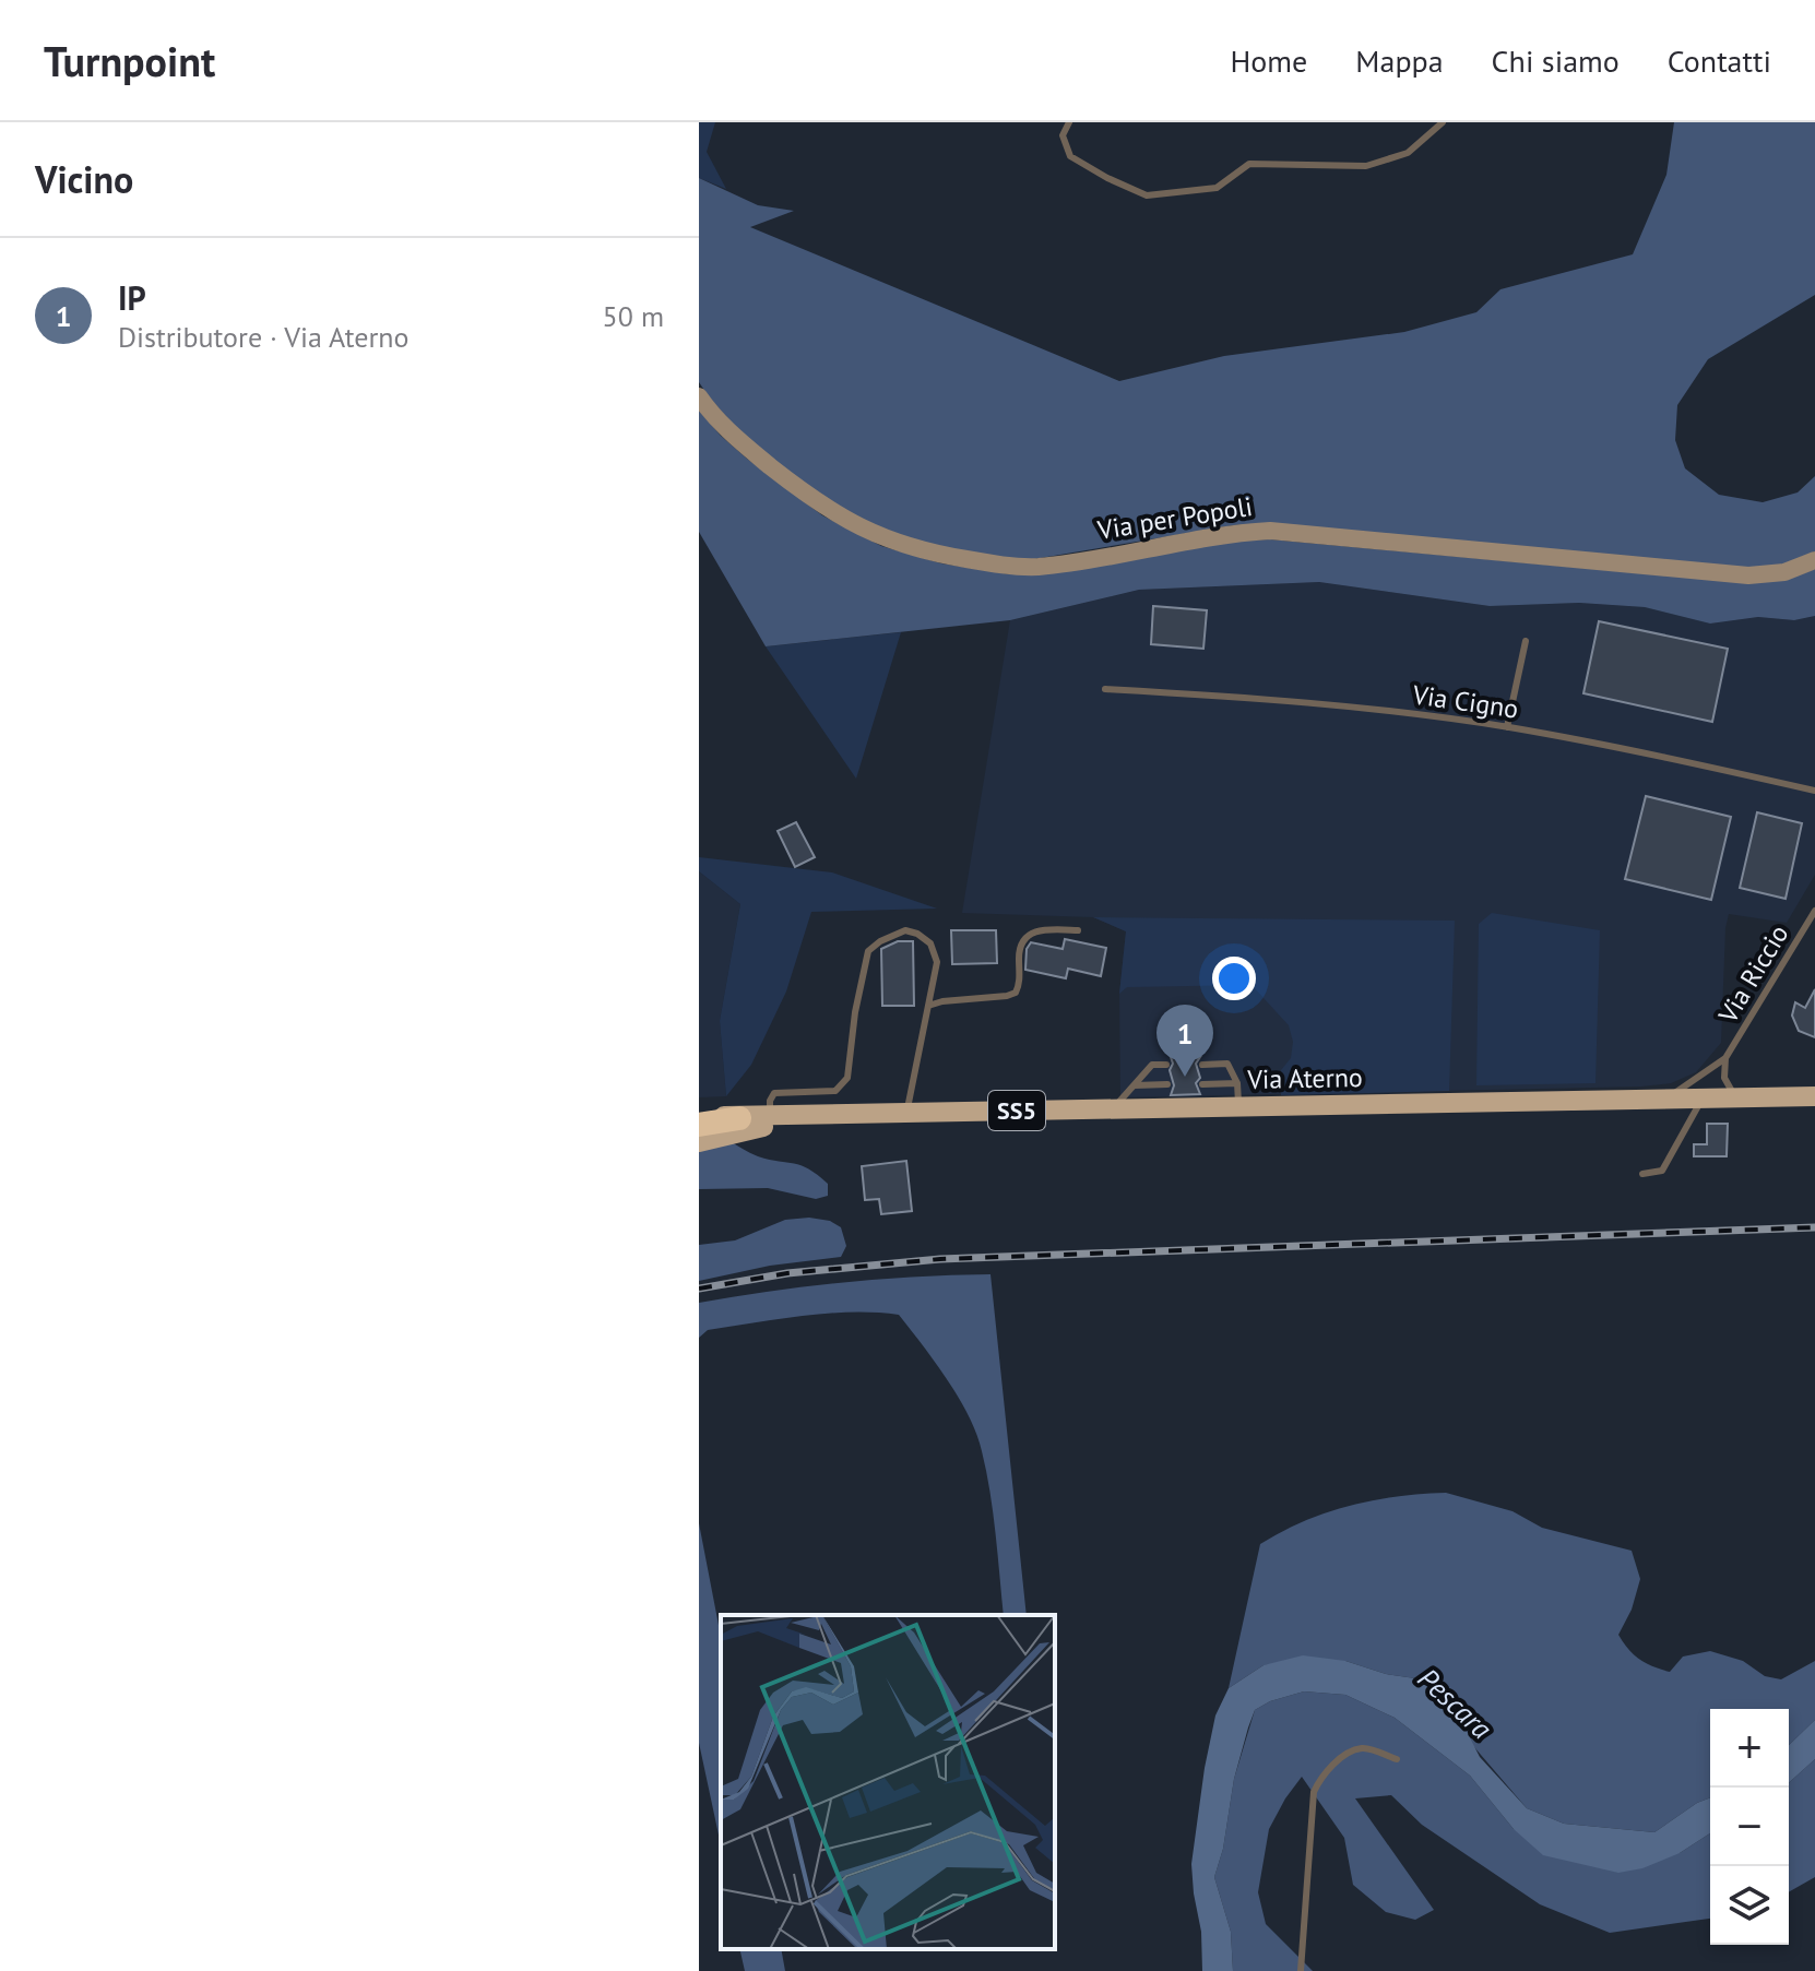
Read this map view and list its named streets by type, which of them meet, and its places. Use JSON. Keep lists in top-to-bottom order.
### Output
{
  "streets": {
    "main road": ["Via per Popoli", "Via Aterno", "SS5"],
    "lane": ["Via Cigno", "Via Riccio"]
  },
  "crossings": [
    ["Via Riccio", "Via Aterno"]
  ],
  "water": ["Pescara"],
  "page": {
    "header": "Turnpoint",
    "nav": [
      "Home",
      "Mappa",
      "Chi siamo",
      "Contatti"
    ],
    "heading": "Vicino",
    "list": [
      {
        "mark": "1",
        "name": "IP",
        "note": "Distributore · Via Aterno",
        "value": "50 m"
      }
    ],
    "pins": "1",
    "map_buttons": ["+", "−"]
  }
}
